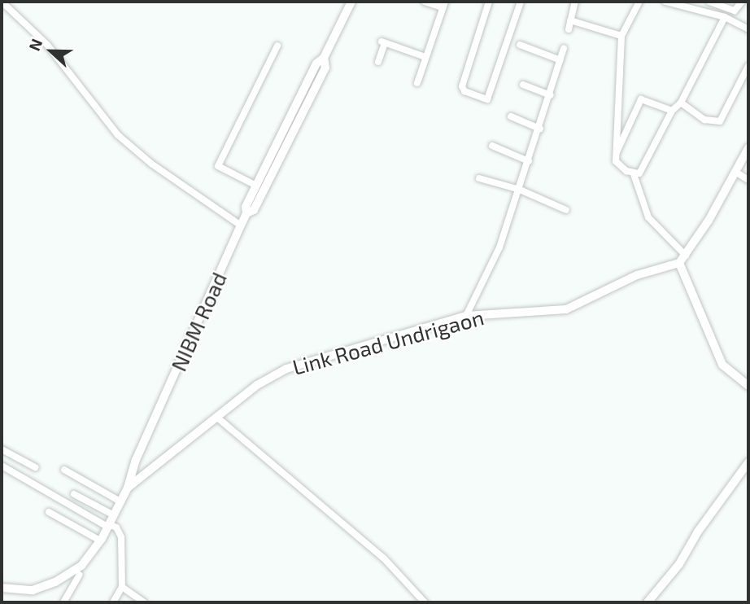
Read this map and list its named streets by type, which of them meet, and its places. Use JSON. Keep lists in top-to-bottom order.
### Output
{
  "streets": {
    "main road": ["NIBM Road"],
    "street": ["Link Road Undrigaon"]
  },
  "crossings": [
    ["NIBM Road", "Link Road Undrigaon"]
  ],
  "north": "left"
}
